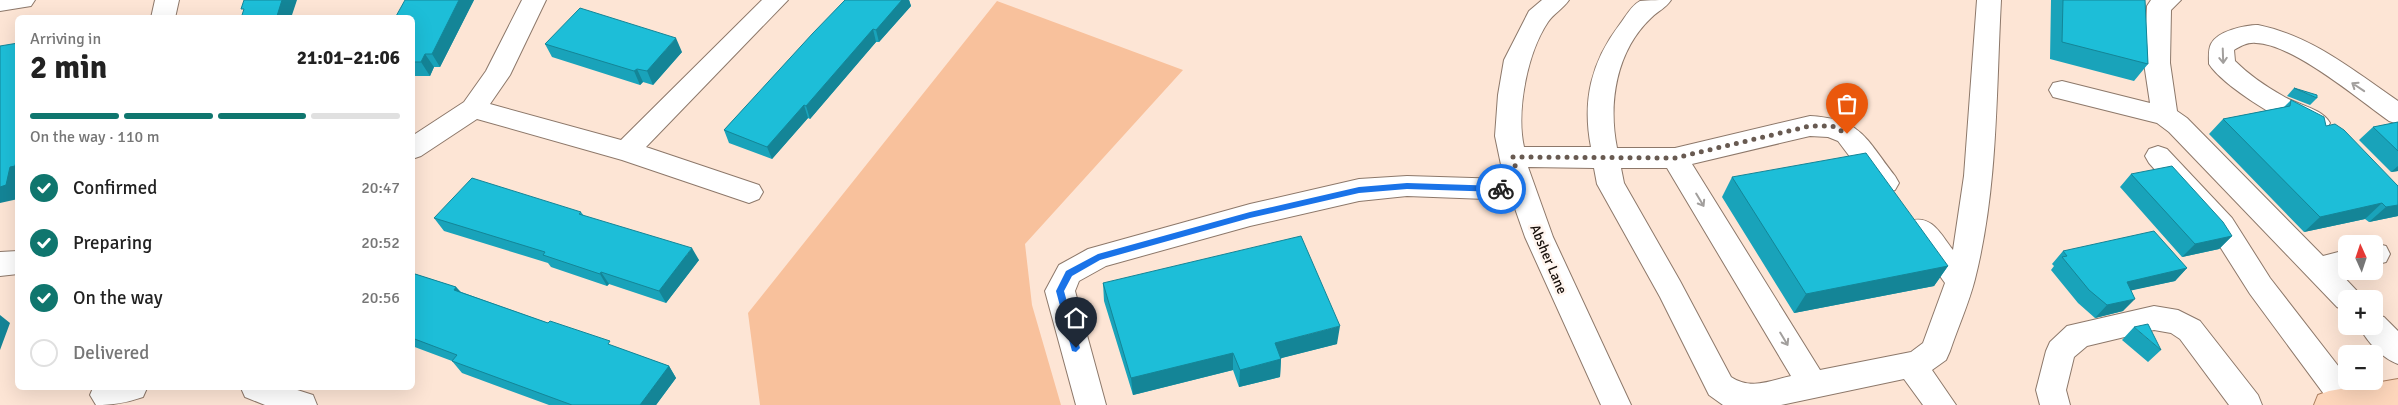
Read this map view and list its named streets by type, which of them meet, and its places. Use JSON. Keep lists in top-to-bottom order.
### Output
{
  "streets": {
    "street": ["Absher Lane"]
  },
  "north": "top",
  "page": {
    "heading": ["2 min", "Arriving in", "21:01–21:06"],
    "bar": "On the way · 110 m",
    "list": [
      ["Confirmed", "20:47"],
      ["Preparing", "20:52"],
      ["On the way", "20:56"],
      "Delivered"
    ],
    "map_buttons": ["+", "−"]
  }
}
